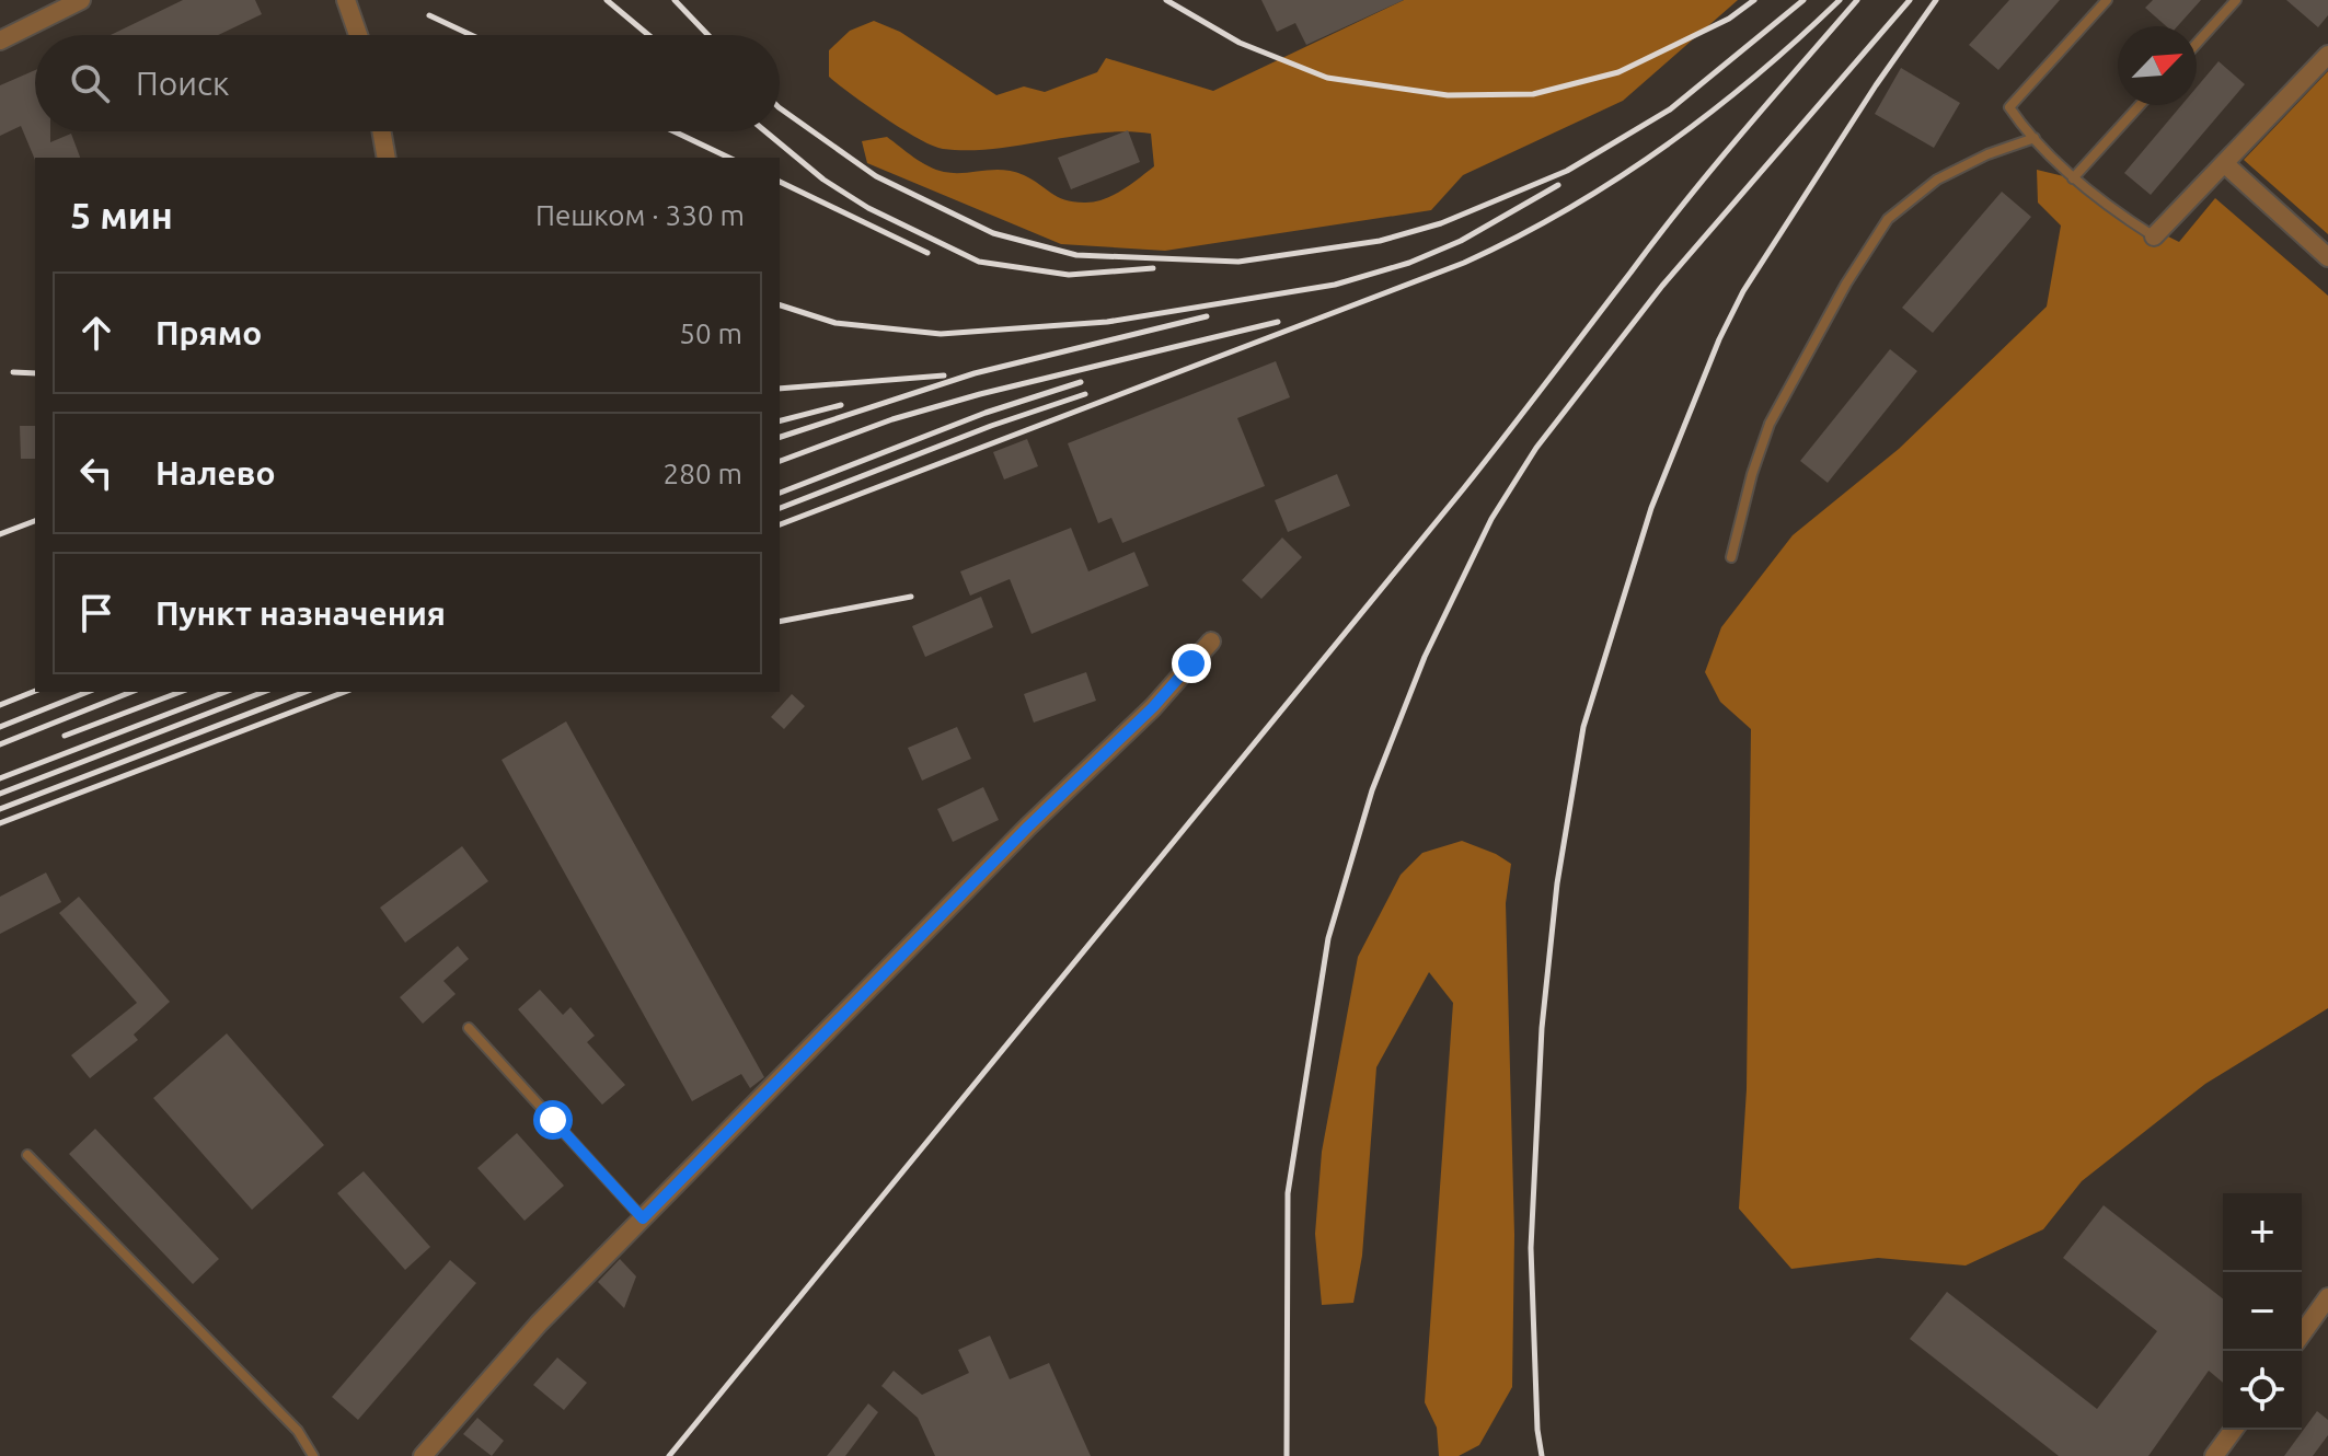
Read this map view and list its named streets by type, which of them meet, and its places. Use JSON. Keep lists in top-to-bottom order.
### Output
{
  "north": "top right",
  "page": {
    "search": "Поиск",
    "heading": ["5 мин", "Пешком · 330 m"],
    "list": [
      ["Прямо", "50 m"],
      ["Налево", "280 m"],
      "Пункт назначения"
    ],
    "map_buttons": ["+", "−"]
  }
}
